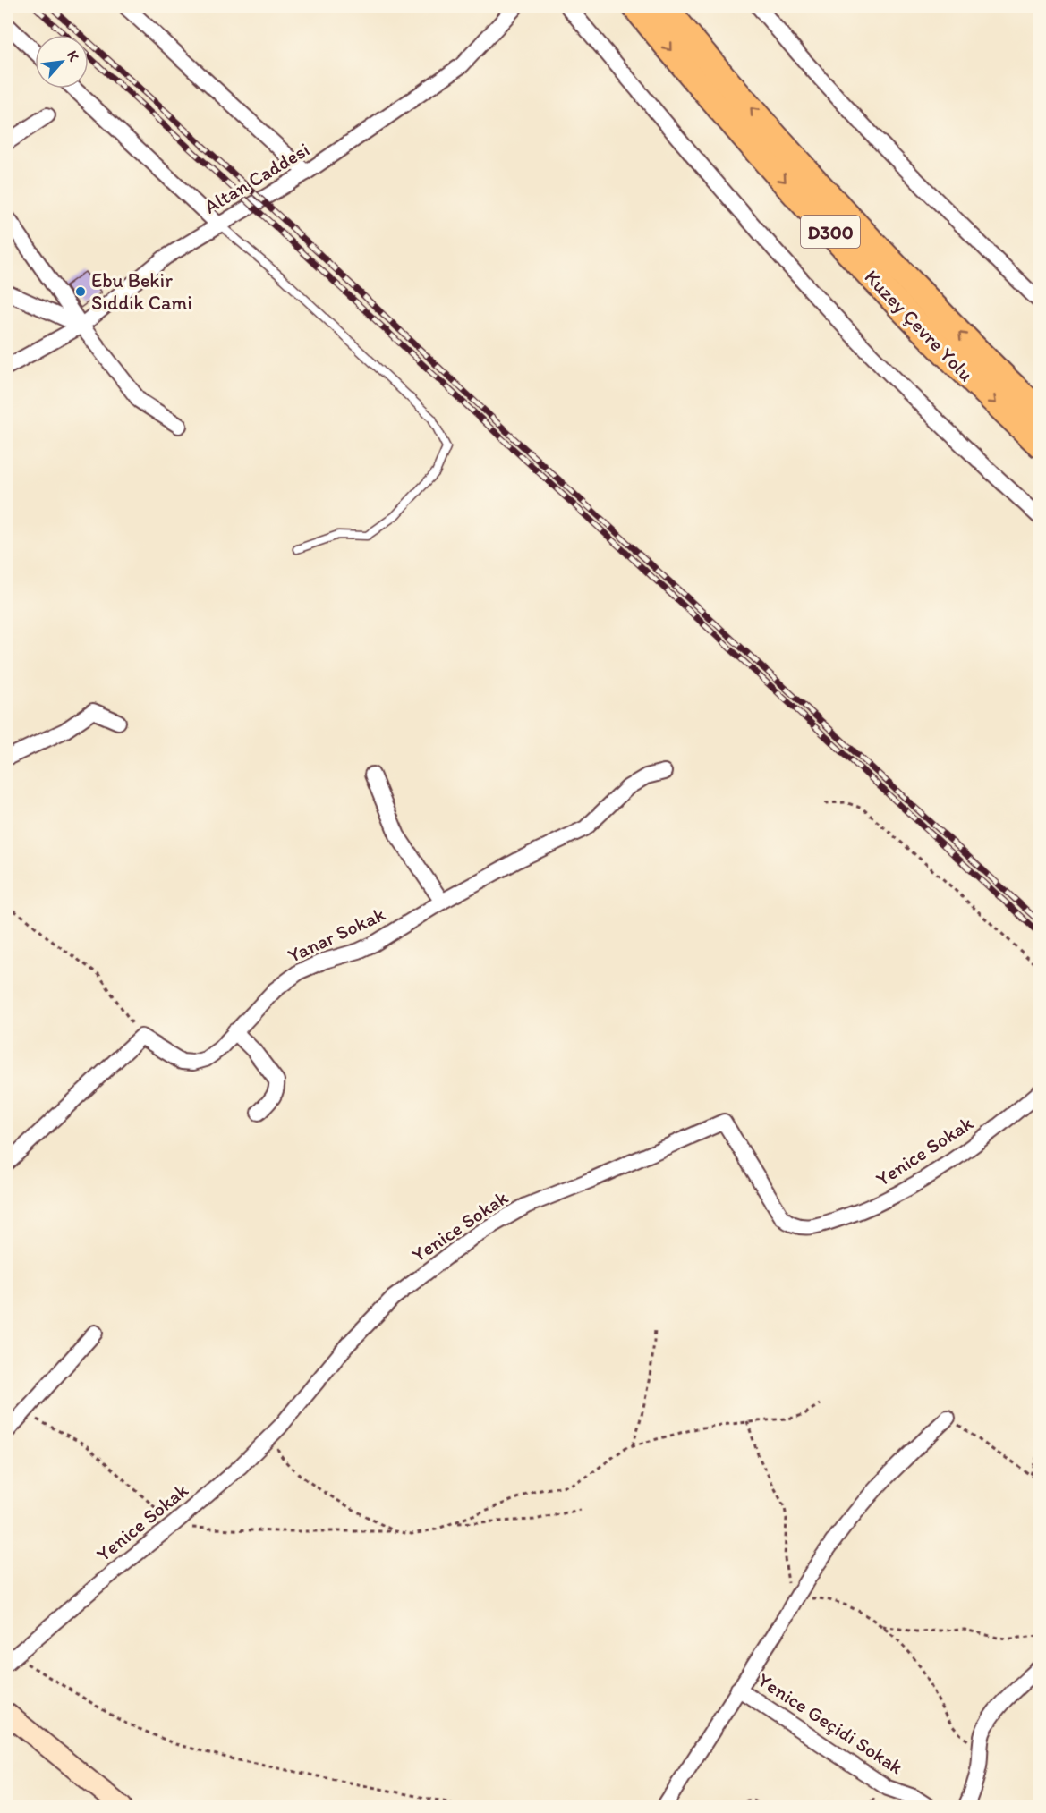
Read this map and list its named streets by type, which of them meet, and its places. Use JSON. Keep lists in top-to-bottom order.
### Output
{
  "streets": {
    "highway": ["D300", "Kuzey Çevre Yolu"],
    "street": [
      "Altan Caddesi",
      "Yanar Sokak",
      "Yenice Sokak",
      "Yenice Geçidi Sokak"
    ]
  },
  "places": ["Ebu Bekir Sıddık Cami"],
  "north": "top right"
}
